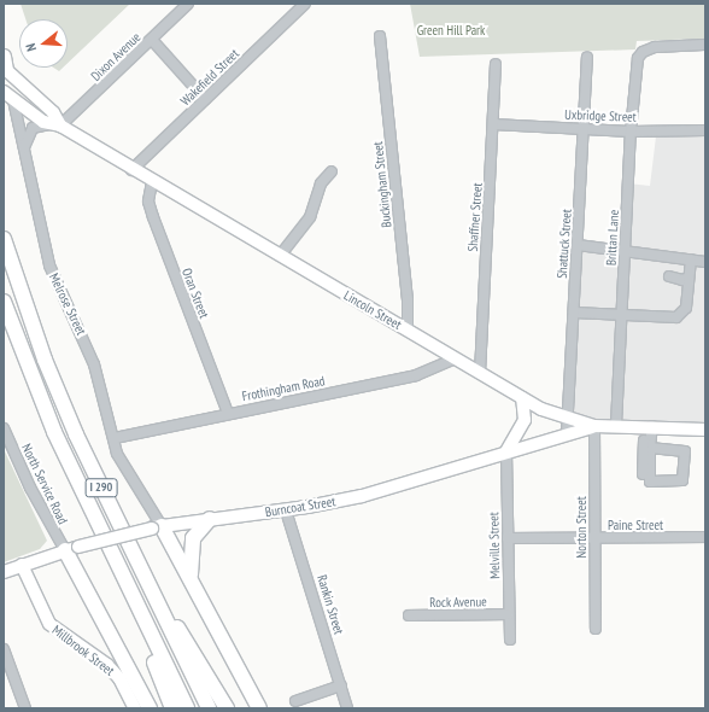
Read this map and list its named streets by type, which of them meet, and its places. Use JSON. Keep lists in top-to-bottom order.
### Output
{
  "streets": {
    "highway": ["I 290"],
    "main road": [
      "Melrose Street",
      "Lincoln Street",
      "Burncoat Street",
      "Millbrook Street"
    ],
    "street": [
      "Dixon Avenue",
      "Wakefield Street",
      "Uxbridge Street",
      "Buckingham Street",
      "Shaffner Street",
      "Brittan Lane",
      "Shattuck Street",
      "Oran Street",
      "Frothingham Road",
      "North Service Road",
      "Paine Street",
      "Norton Street",
      "Melville Street",
      "Rock Avenue",
      "Rankin Street"
    ]
  },
  "crossings": [
    ["Dixon Avenue", "Melrose Street"],
    ["Dixon Avenue", "Lincoln Street"],
    ["Wakefield Street", "Lincoln Street"],
    ["Uxbridge Street", "Shaffner Street"],
    ["Uxbridge Street", "Brittan Lane"],
    ["Uxbridge Street", "Shattuck Street"],
    ["Buckingham Street", "Lincoln Street"],
    ["Shaffner Street", "Lincoln Street"],
    ["Brittan Lane", "Lincoln Street"],
    ["Shattuck Street", "Lincoln Street"],
    ["Shattuck Street", "Burncoat Street"],
    ["Oran Street", "Lincoln Street"],
    ["Oran Street", "Frothingham Road"],
    ["Melrose Street", "Lincoln Street"],
    ["Melrose Street", "Frothingham Road"],
    ["Melrose Street", "Burncoat Street"],
    ["Lincoln Street", "Frothingham Road"],
    ["Lincoln Street", "Burncoat Street"],
    ["Lincoln Street", "Norton Street"],
    ["North Service Road", "Burncoat Street"],
    ["Burncoat Street", "Norton Street"],
    ["Burncoat Street", "Melville Street"],
    ["Burncoat Street", "Rankin Street"],
    ["Burncoat Street", "Millbrook Street"],
    ["Paine Street", "Norton Street"],
    ["Paine Street", "Melville Street"],
    ["Melville Street", "Rock Avenue"]
  ],
  "parks": ["Green Hill Park"],
  "north": "left"
}
